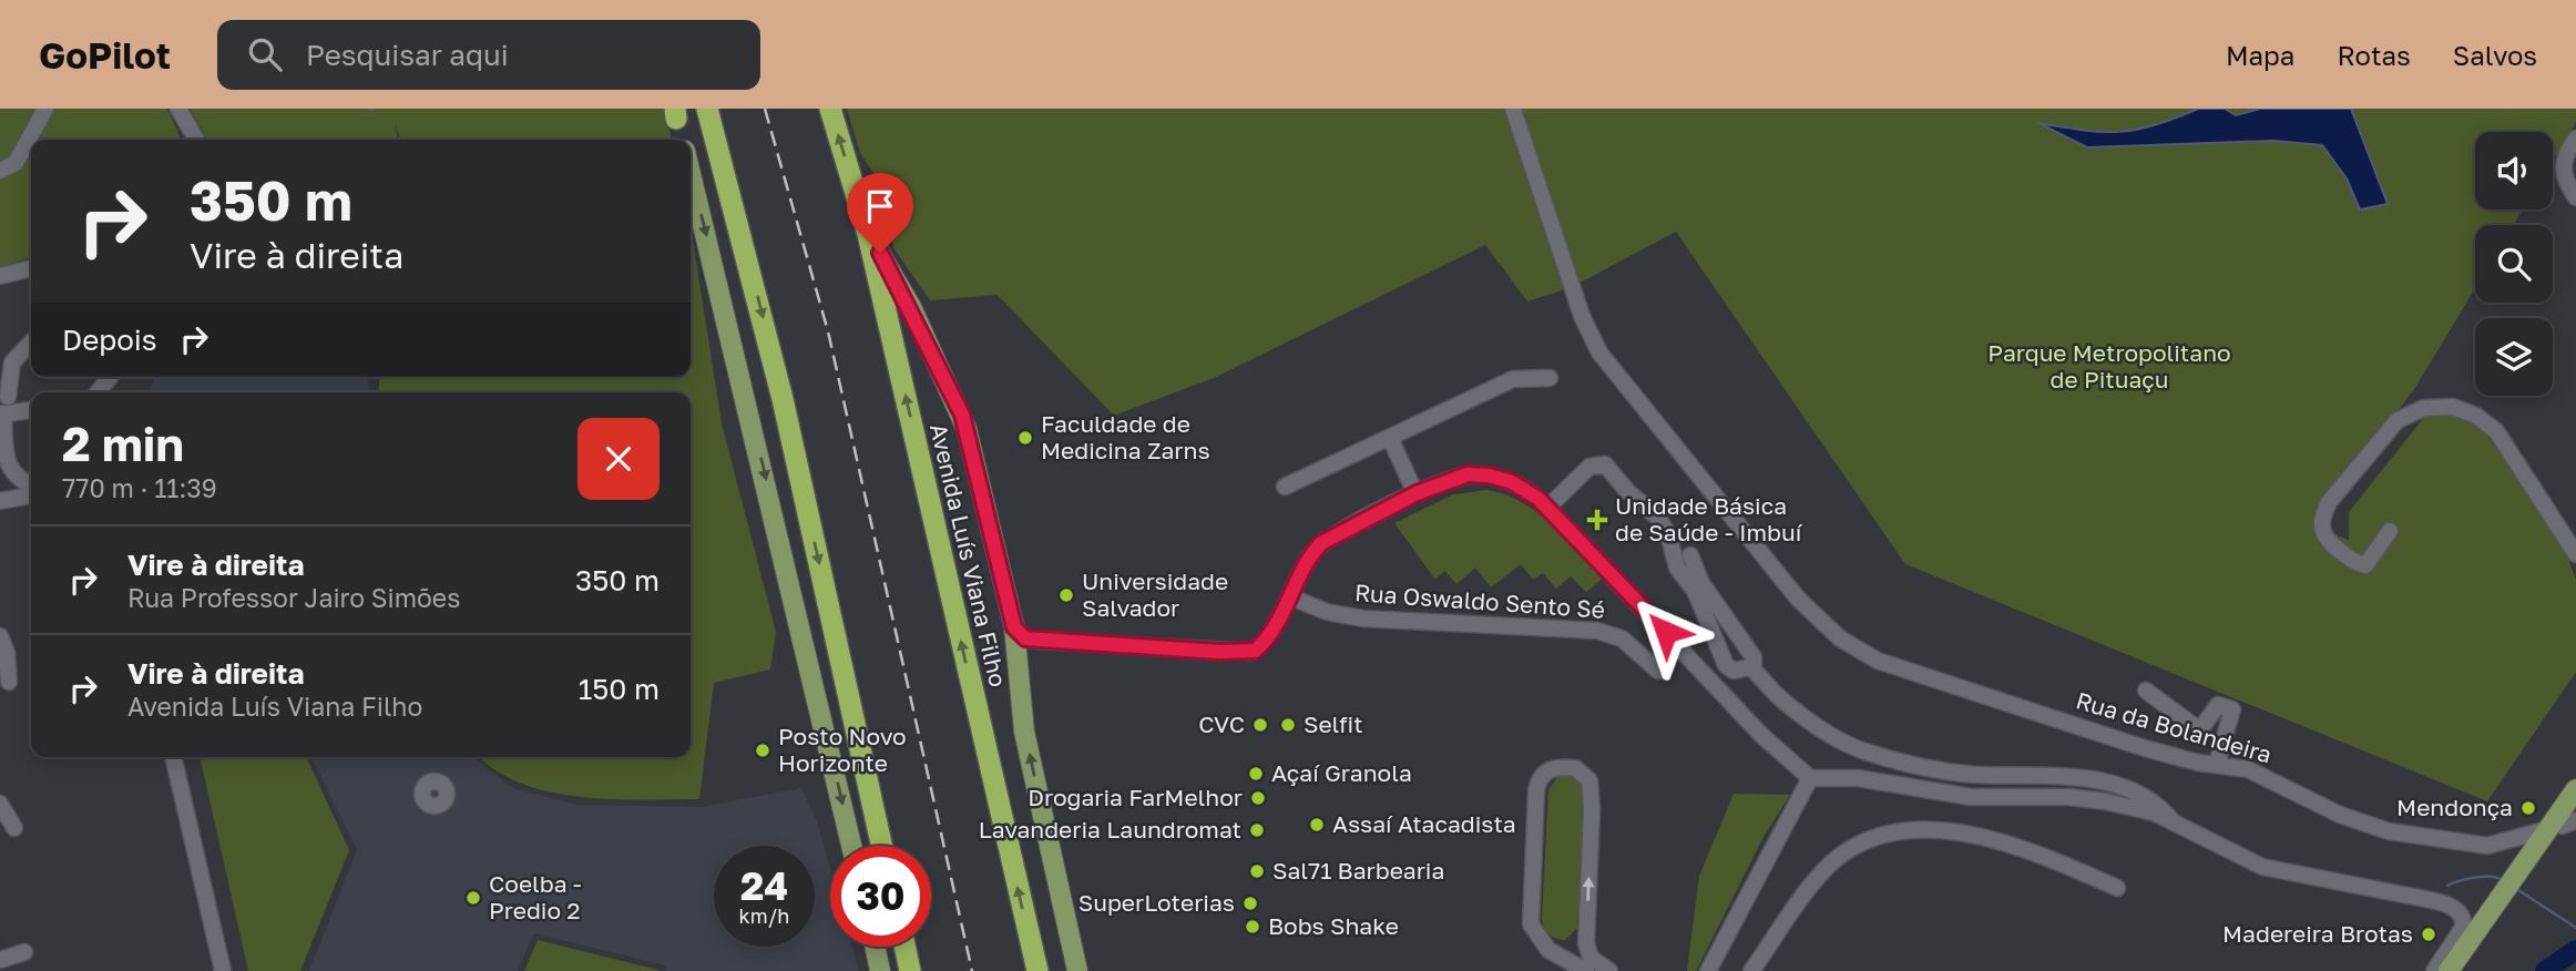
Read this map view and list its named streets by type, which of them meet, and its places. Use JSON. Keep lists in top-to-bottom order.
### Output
{
  "streets": {
    "highway": ["Avenida Luís Viana Filho"],
    "street": ["Rua Oswaldo Sento Sé", "Rua da Bolandeira"]
  },
  "parks": ["Parque Metropolitano de Pituaçu"],
  "places": {
    "other": [
      "Faculdade de Medicina Zarns",
      "Universidade Salvador",
      "CVC",
      "Selfit",
      "Posto Novo Horizonte",
      "Açaí Granola",
      "Drogaria FarMelhor",
      "Mendonça",
      "Assaí Atacadista",
      "Lavanderia Laundromat",
      "Sal71 Barbearia",
      "Coelba - Predio 2",
      "SuperLoterias",
      "Bobs Shake",
      "Madereira Brotas"
    ],
    "health": ["Unidade Básica de Saúde - Imbuí"]
  },
  "page": {
    "header": "GoPilot",
    "search": "Pesquisar aqui",
    "nav": ["Mapa", "Rotas", "Salvos"],
    "turn": ["350 m", "Vire à direita"],
    "then": "Depois",
    "heading": ["2 min", "770 m · 11:39"],
    "list": [
      {
        "name": "Vire à direita",
        "note": "Rua Professor Jairo Simões",
        "value": "350 m"
      },
      {
        "name": "Vire à direita",
        "note": "Avenida Luís Viana Filho",
        "value": "150 m"
      }
    ],
    "speed": "24 km/h",
    "limit": "30"
  }
}
